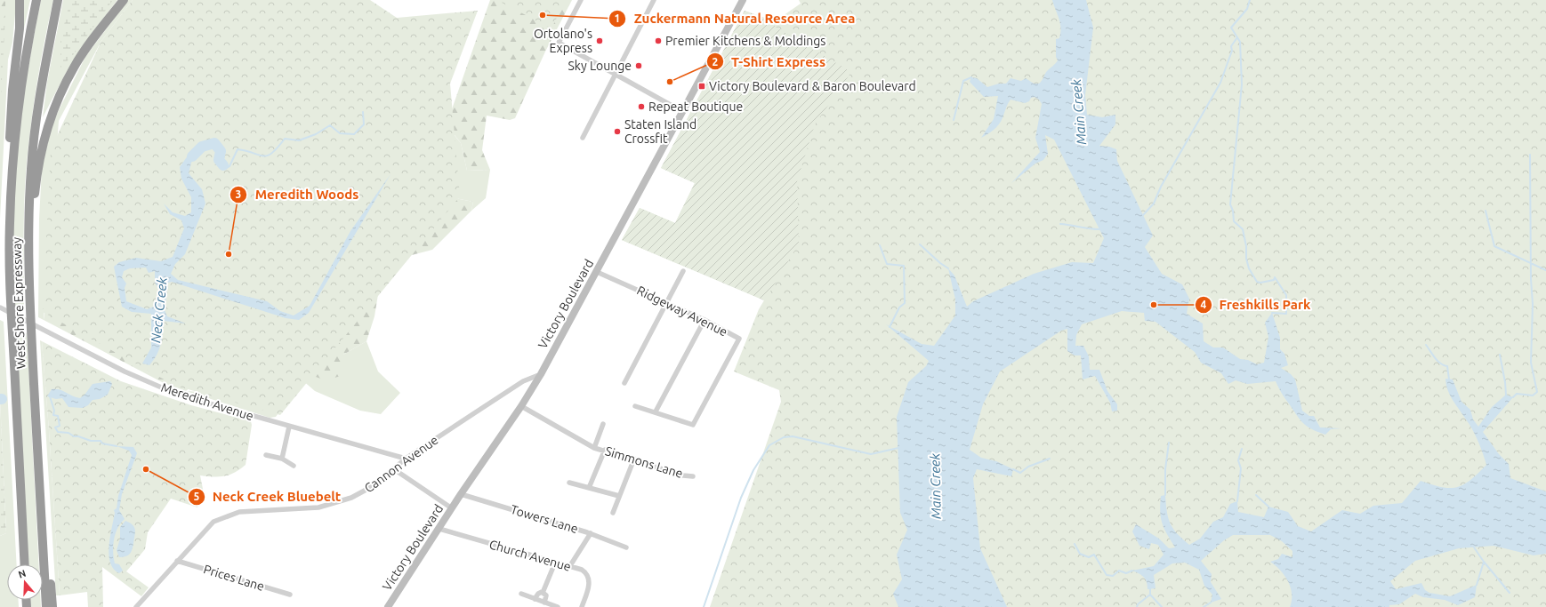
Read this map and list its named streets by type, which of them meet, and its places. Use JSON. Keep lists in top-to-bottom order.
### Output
{
  "streets": {
    "highway": ["West Shore Expressway"],
    "main road": ["Victory Boulevard"],
    "street": [
      "Ridgeway Avenue",
      "Meredith Avenue",
      "Simmons Lane",
      "Cannon Avenue",
      "Towers Lane",
      "Church Avenue",
      "Prices Lane"
    ]
  },
  "crossings": [
    ["Victory Boulevard", "Ridgeway Avenue"],
    ["Victory Boulevard", "Simmons Lane"],
    ["Victory Boulevard", "Cannon Avenue"],
    ["Victory Boulevard", "Towers Lane"],
    ["Victory Boulevard", "Church Avenue"],
    ["Meredith Avenue", "Cannon Avenue"],
    ["Cannon Avenue", "Prices Lane"]
  ],
  "water": ["Main Creek", "Neck Creek"],
  "places": {
    "other": [
      "Zuckermann Natural Resource Area",
      "Ortolano's Express",
      "Premier Kitchens & Moldings",
      "Sky Lounge",
      "T-Shirt Express",
      "Repeat Boutique",
      "Staten Island Crossfit",
      "Meredith Woods",
      "Freshkills Park",
      "Neck Creek Bluebelt"
    ],
    "transit": ["Victory Boulevard & Baron Boulevard"]
  },
  "north": "top"
}
